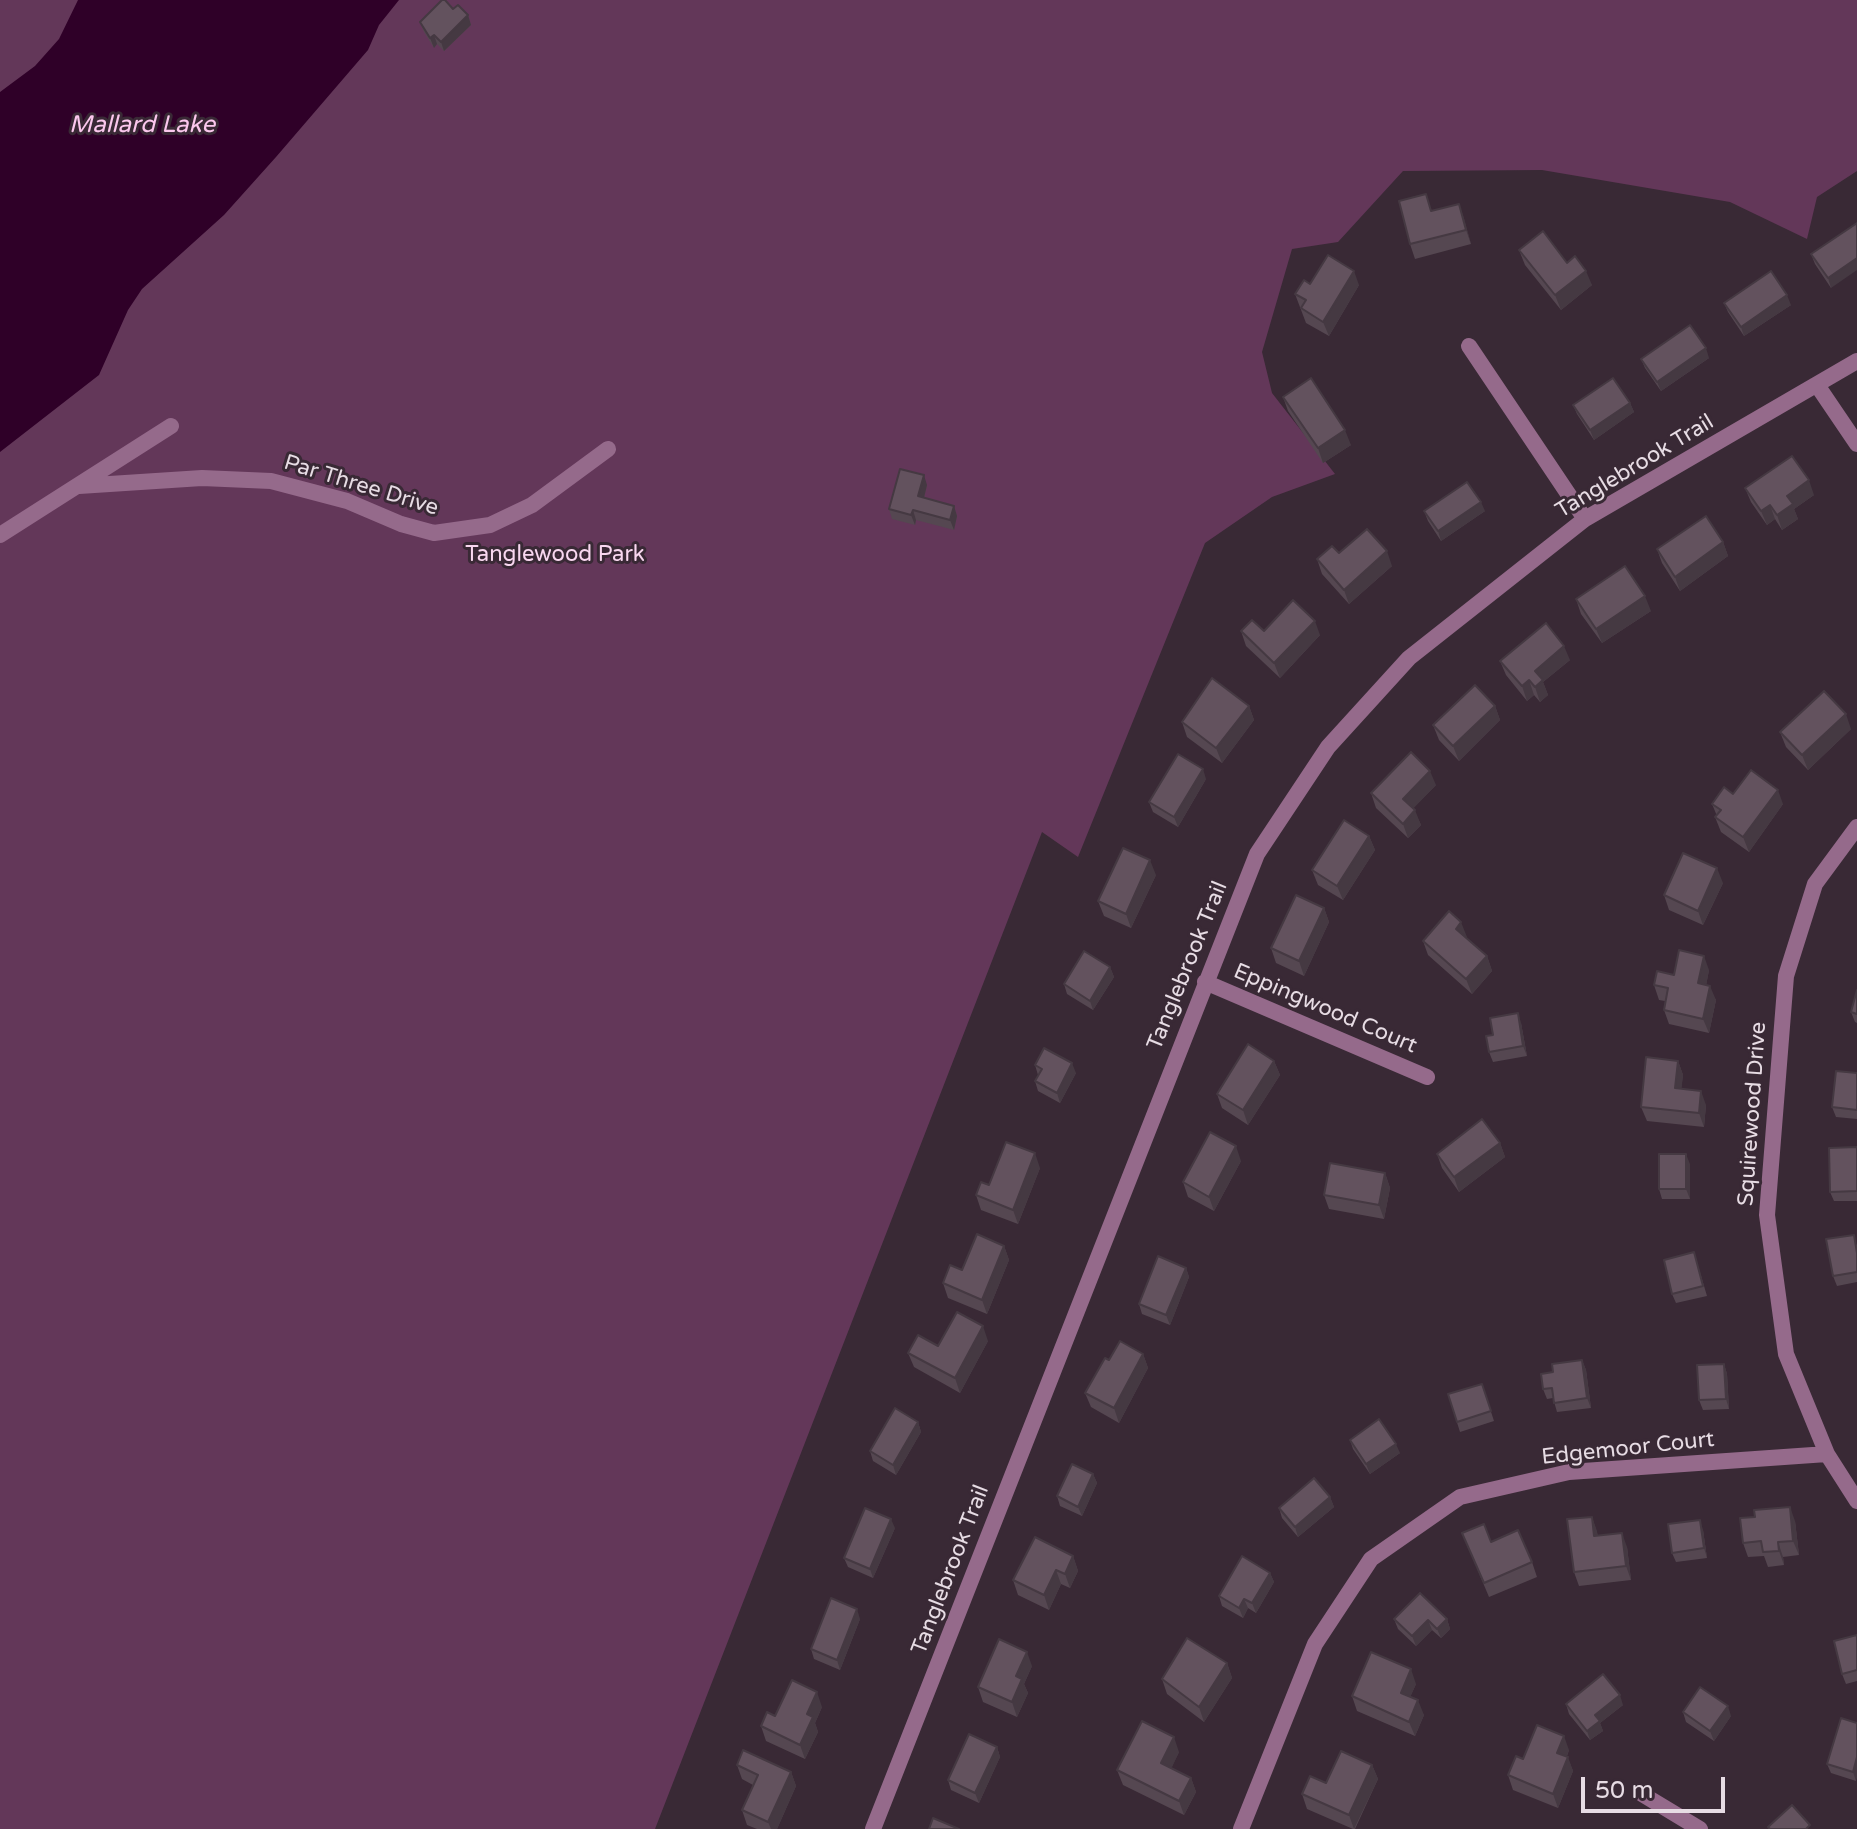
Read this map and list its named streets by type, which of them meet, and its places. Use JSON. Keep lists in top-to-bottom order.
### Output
{
  "streets": {
    "street": [
      "Tanglebrook Trail",
      "Par Three Drive",
      "Eppingwood Court",
      "Squirewood Drive",
      "Edgemoor Court"
    ]
  },
  "crossings": [
    ["Tanglebrook Trail", "Eppingwood Court"],
    ["Squirewood Drive", "Edgemoor Court"]
  ],
  "water": ["Mallard Lake"],
  "parks": ["Tanglewood Park"],
  "scale_bar": "50 m"
}
